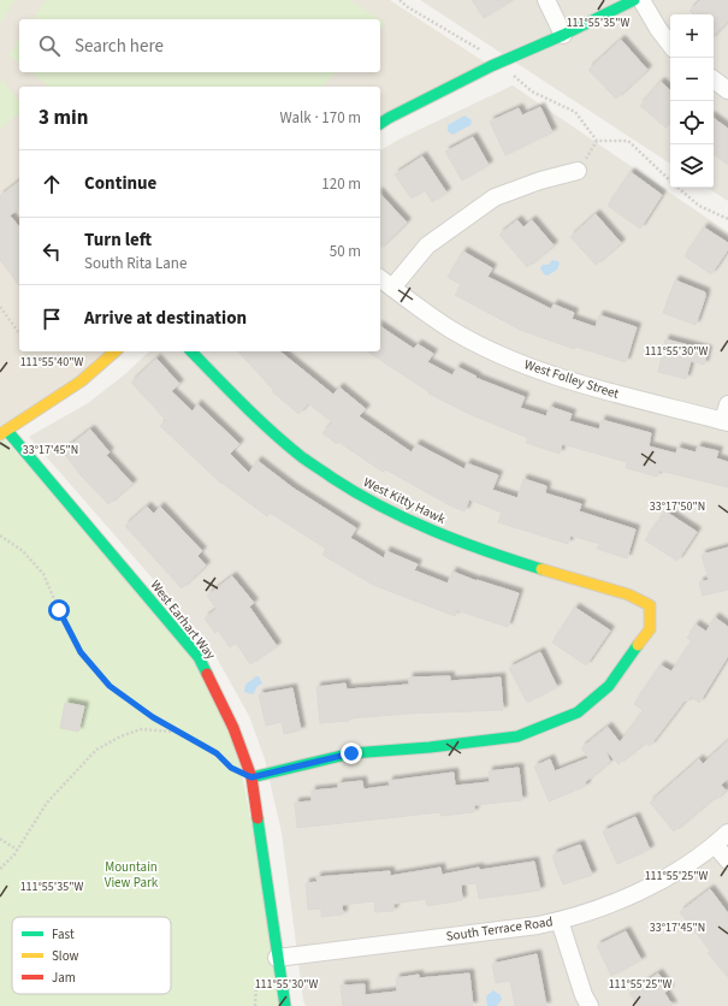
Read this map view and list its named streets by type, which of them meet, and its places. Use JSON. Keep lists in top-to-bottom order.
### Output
{
  "streets": {
    "street": [
      "West Folley Street",
      "West Kitty Hawk",
      "West Earhart Way",
      "South Terrace Road"
    ]
  },
  "crossings": [
    ["West Kitty Hawk", "West Earhart Way"],
    ["West Earhart Way", "South Terrace Road"]
  ],
  "parks": ["Mountain View Park"],
  "legend": ["Fast", "Slow", "Jam"],
  "page": {
    "map_buttons": ["+", "−"],
    "search": "Search here",
    "heading": ["3 min", "Walk · 170 m"],
    "list": [
      ["Continue", "120 m"],
      ["Turn left", "South Rita Lane", "50 m"],
      "Arrive at destination"
    ]
  },
  "coordinates": [
    "111°55'35\"W",
    "111°55'30\"W",
    "111°55'40\"W",
    "33°17'45\"N",
    "33°17'50\"N",
    "111°55'25\"W"
  ]
}
